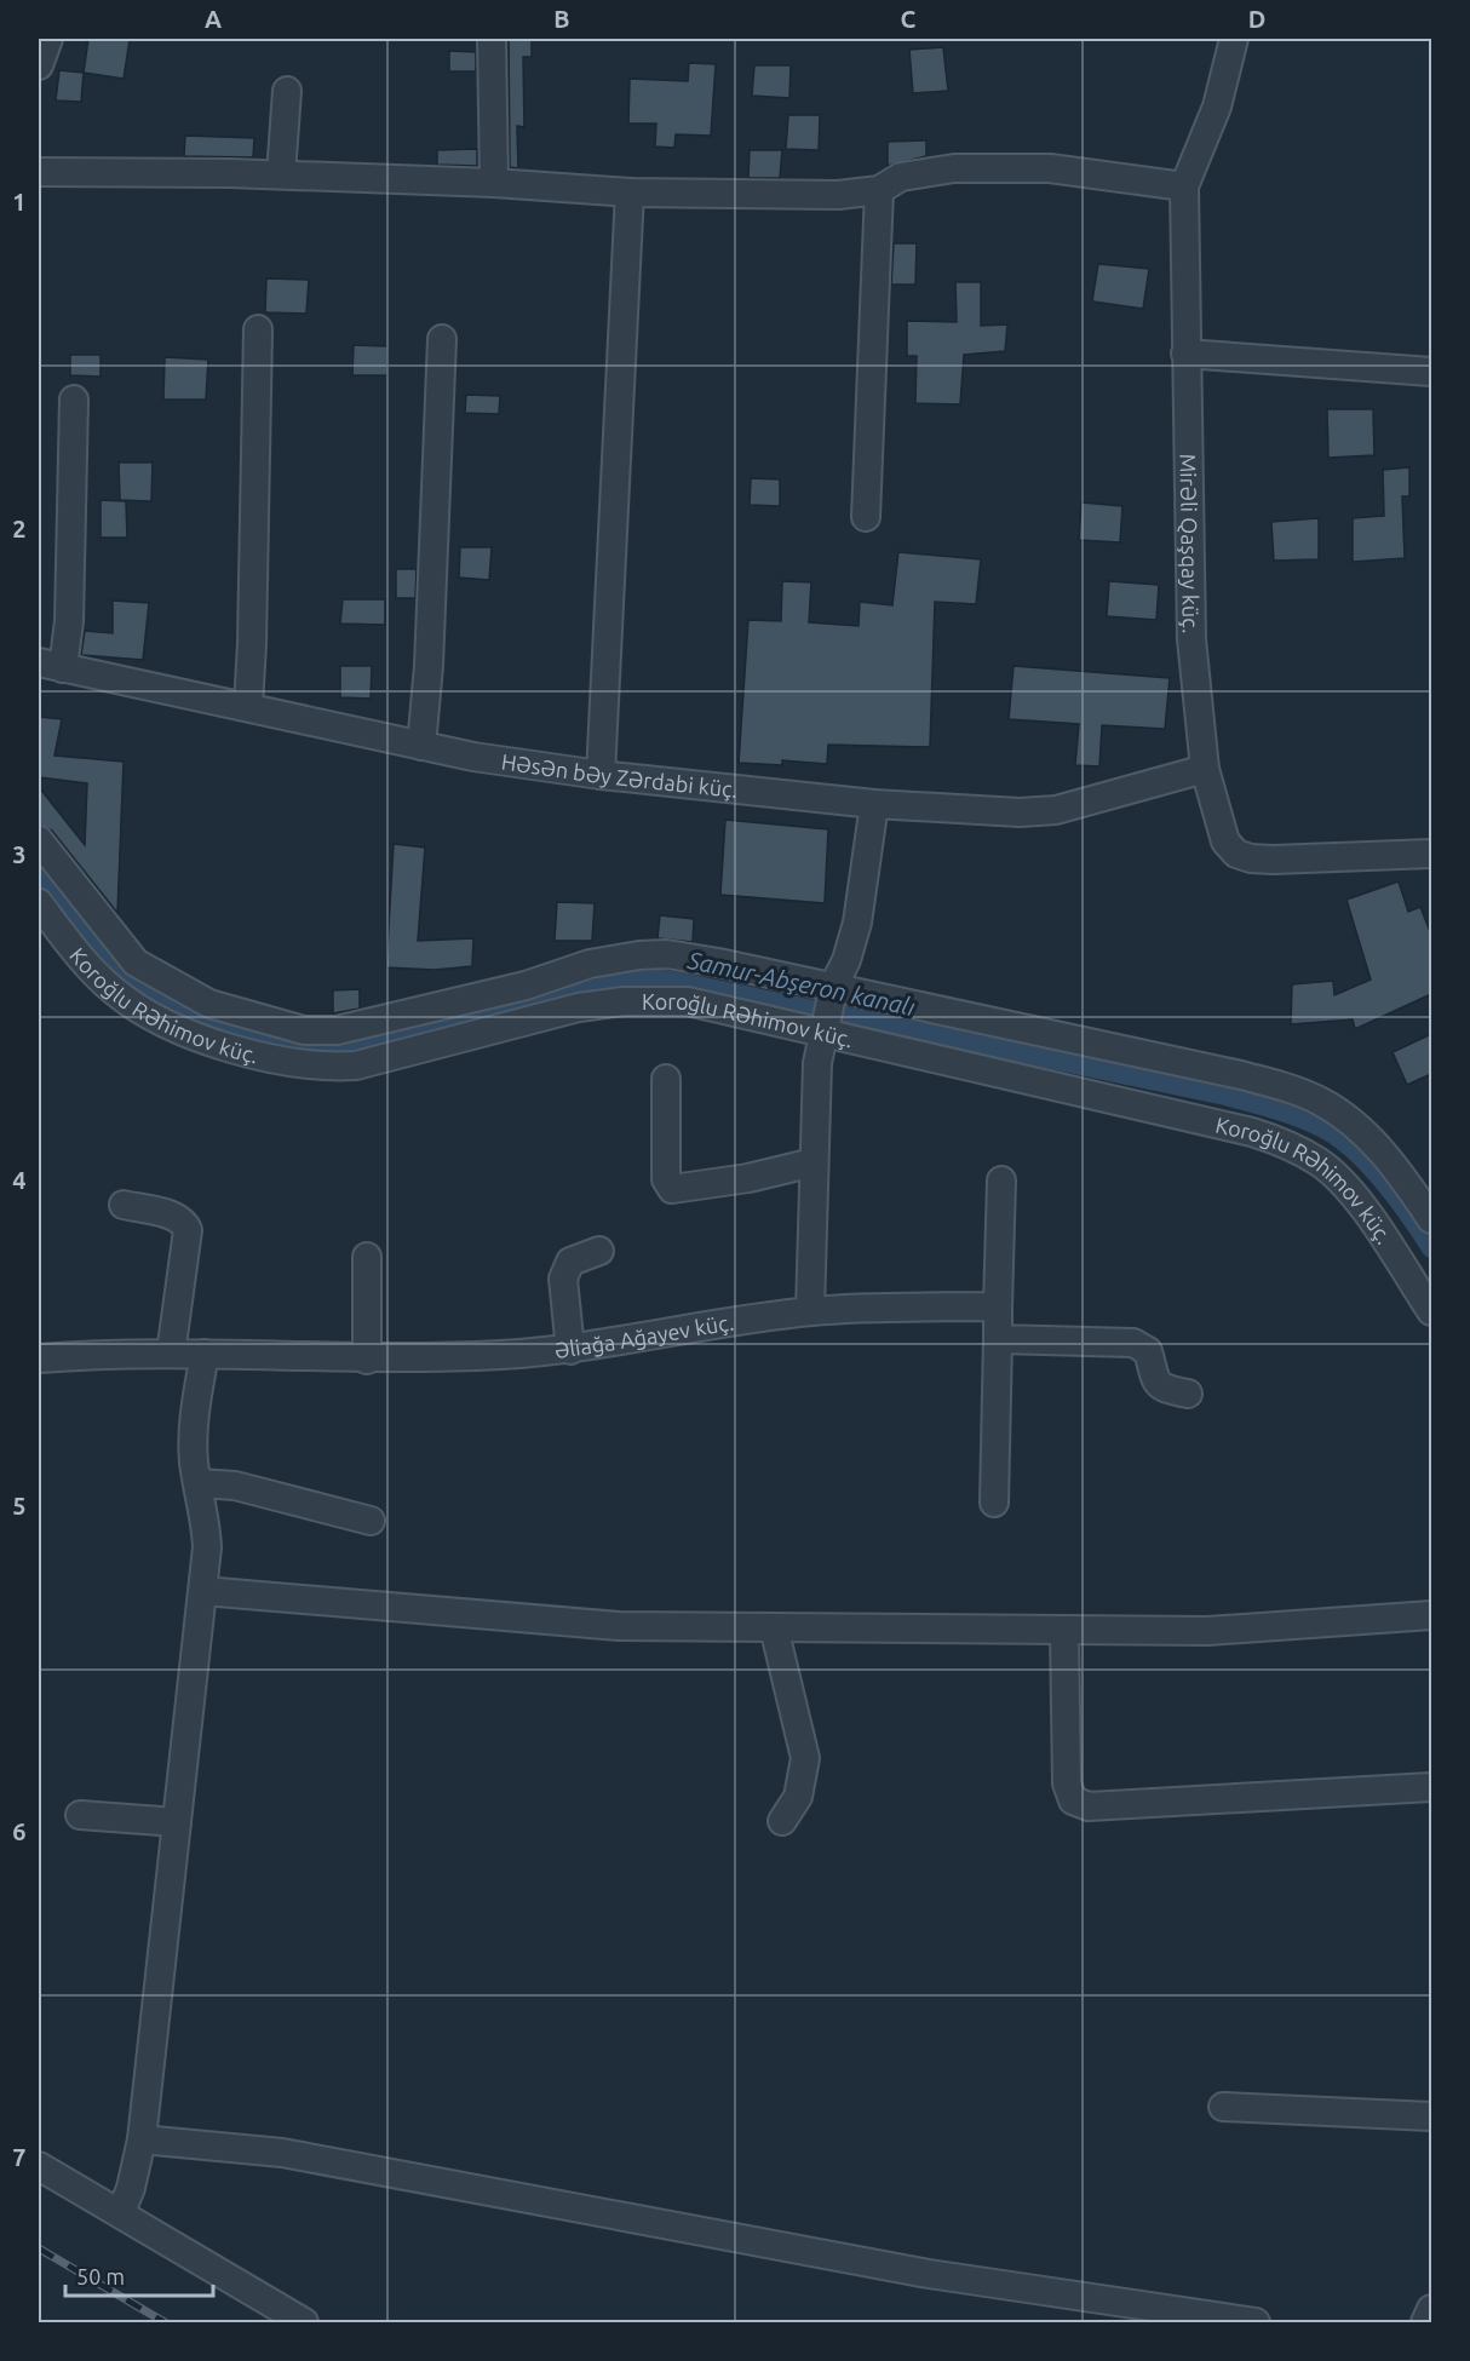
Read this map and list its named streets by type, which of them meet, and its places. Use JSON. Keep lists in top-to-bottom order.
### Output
{
  "streets": {
    "street": [
      "Mirəli Qaşqay küç.",
      "Həsən bəy Zərdabi küç.",
      "Koroğlu Rəhimov küç.",
      "Əliağa Ağayev küç."
    ]
  },
  "crossings": [
    ["Mirəli Qaşqay küç.", "Həsən bəy Zərdabi küç."]
  ],
  "water": ["Samur-Abşeron kanalı"],
  "scale_bar": "50 m",
  "grid": {
    "columns": [
      "A",
      "B",
      "C",
      "D"
    ],
    "rows": [
      "1",
      "2",
      "3",
      "4",
      "5",
      "6",
      "7"
    ]
  }
}
